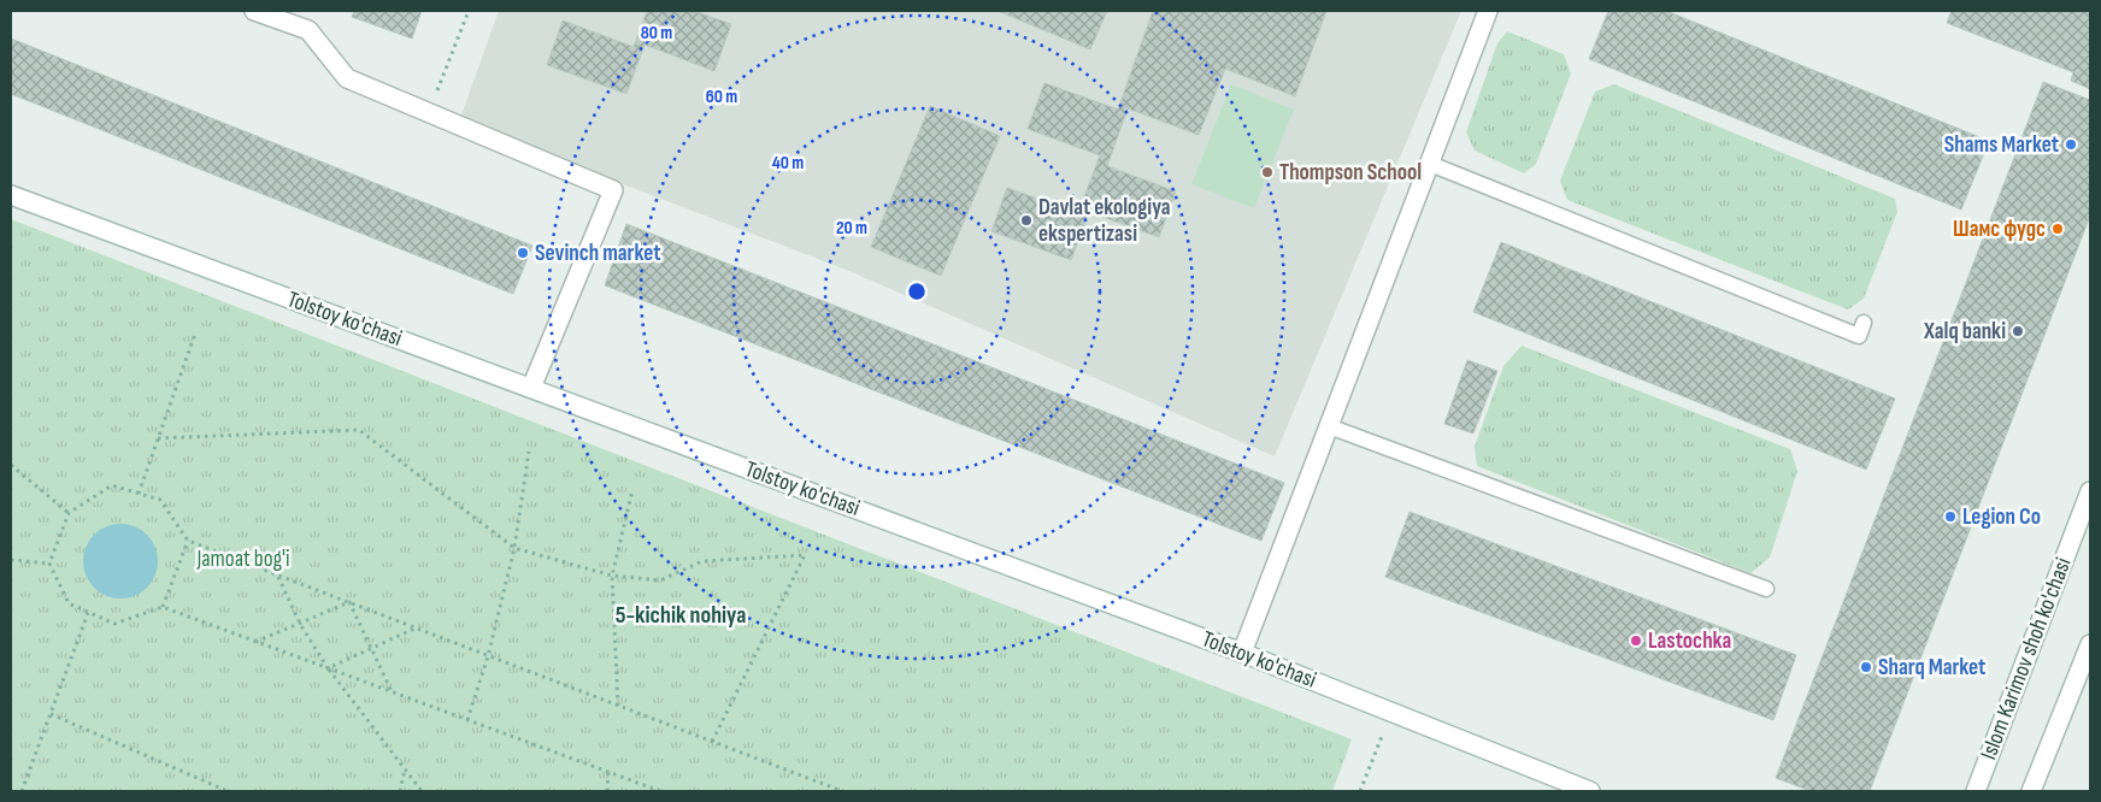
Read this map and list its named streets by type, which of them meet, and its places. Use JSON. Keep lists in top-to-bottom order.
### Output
{
  "streets": {
    "street": ["Tolstoy ko'chasi", "Islom Karimov shoh ko'chasi"]
  },
  "districts": ["5-kichik nohiya"],
  "parks": ["Jamoat bog'i"],
  "places": [
    "Shams Market",
    "Thompson School",
    "Davlat ekologiya ekspertizasi",
    "Шамс фудс",
    "Sevinch market",
    "Xalq banki",
    "Legion Co",
    "Lastochka",
    "Sharq Market"
  ],
  "rings": [
    "80 m",
    "60 m",
    "40 m",
    "20 m"
  ]
}
